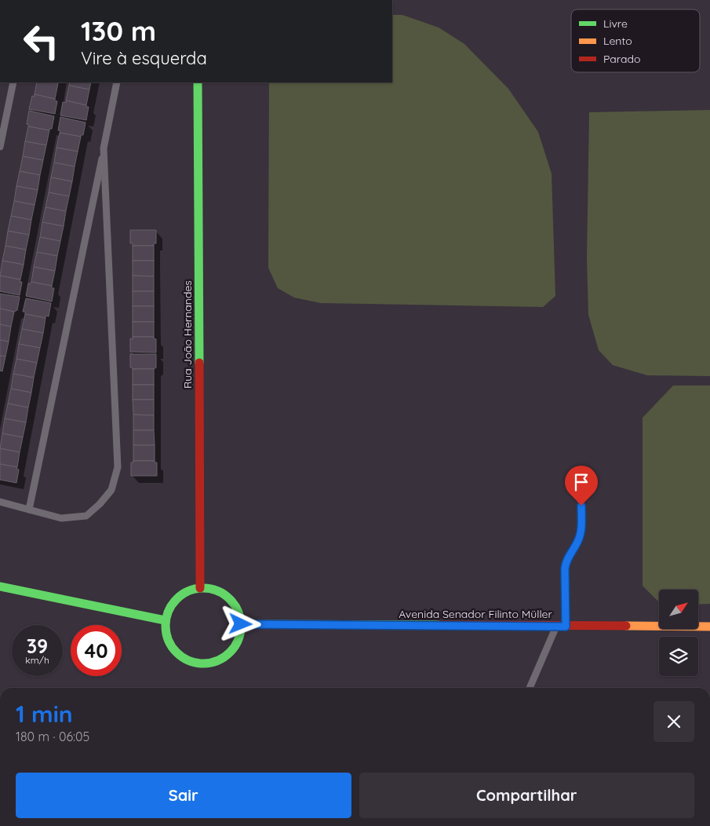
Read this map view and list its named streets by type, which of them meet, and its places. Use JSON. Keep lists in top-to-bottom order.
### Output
{
  "streets": {
    "street": ["Rua João Hernandes", "Avenida Senador Filinto Müller"]
  },
  "crossings": [
    ["Rua João Hernandes", "Avenida Senador Filinto Müller"]
  ],
  "legend": ["Livre", "Lento", "Parado"],
  "north": "top right",
  "page": {
    "turn": ["130 m", "Vire à esquerda"],
    "speed": "39 km/h",
    "limit": "40",
    "heading": ["1 min", "180 m · 06:05"],
    "buttons": ["Sair", "Compartilhar"]
  }
}
